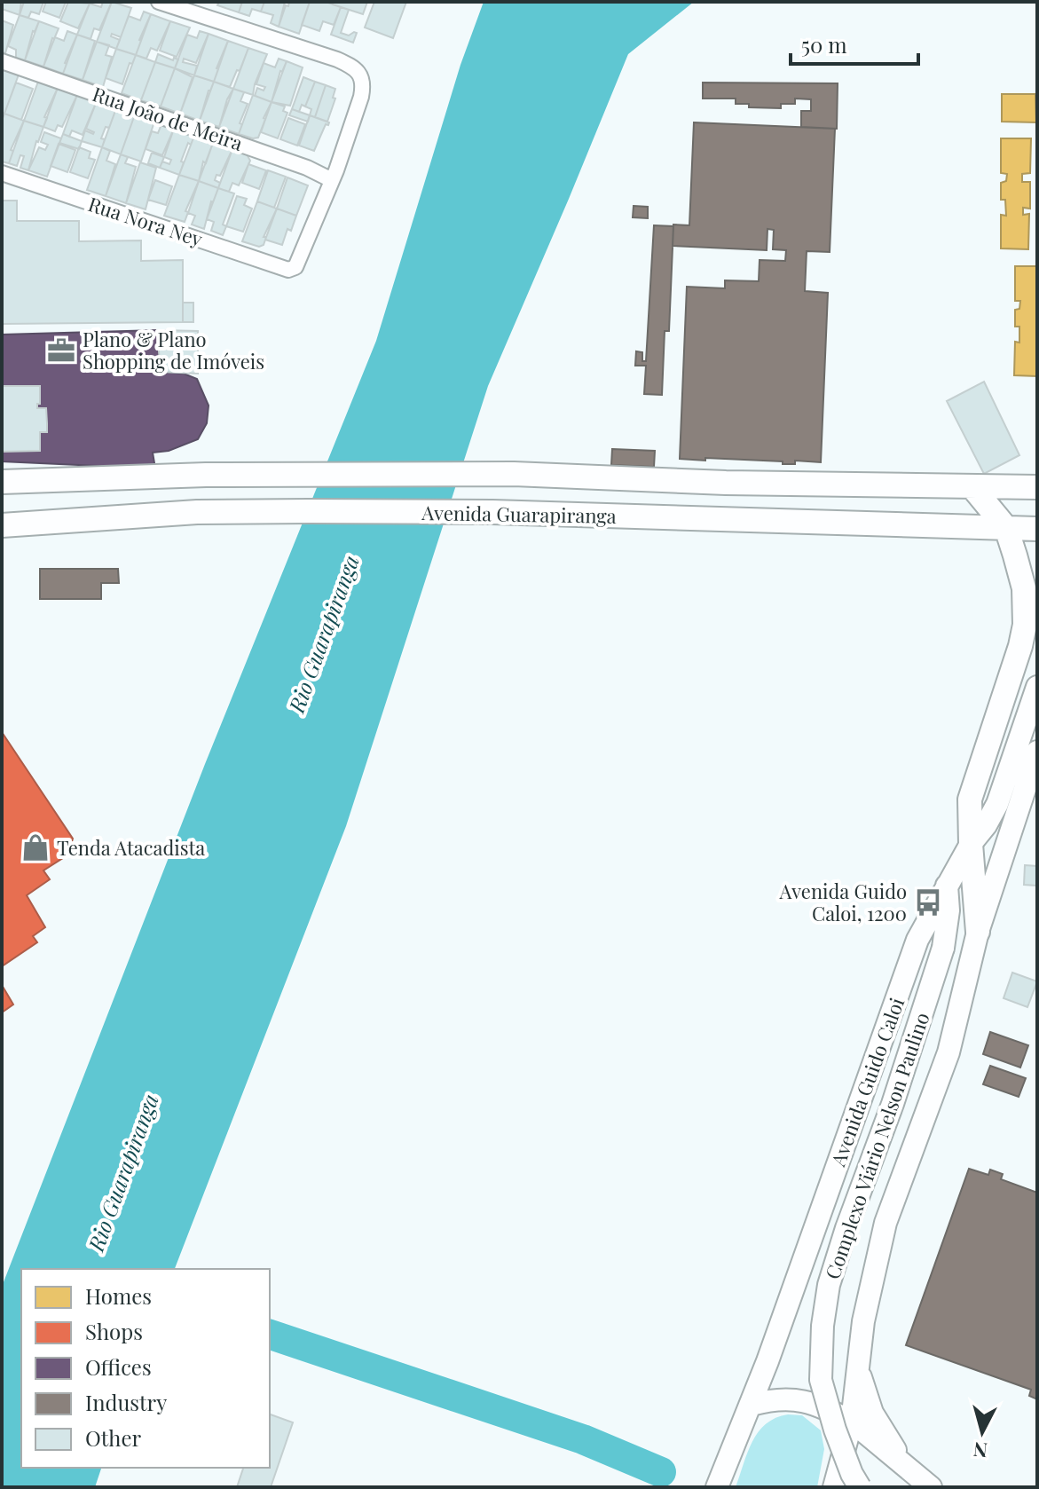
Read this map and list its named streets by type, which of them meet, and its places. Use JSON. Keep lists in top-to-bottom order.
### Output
{
  "streets": {
    "main road": ["Avenida Guarapiranga", "Avenida Guido Caloi", "Complexo Viário Nelson Paulino"],
    "street": ["Rua João de Meira", "Rua Nora Ney"]
  },
  "crossings": [
    ["Rua João de Meira", "Rua Nora Ney"],
    ["Avenida Guido Caloi", "Complexo Viário Nelson Paulino"]
  ],
  "water": ["Rio Guarapiranga"],
  "places": {
    "office": ["Plano & Plano Shopping de Imóveis"],
    "shop": ["Tenda Atacadista"],
    "bus stop": ["Avenida Guido Caloi, 1200"]
  },
  "legend": [
    "Homes",
    "Shops",
    "Offices",
    "Industry",
    "Other"
  ],
  "scale_bar": "50 m",
  "north": "bottom"
}
